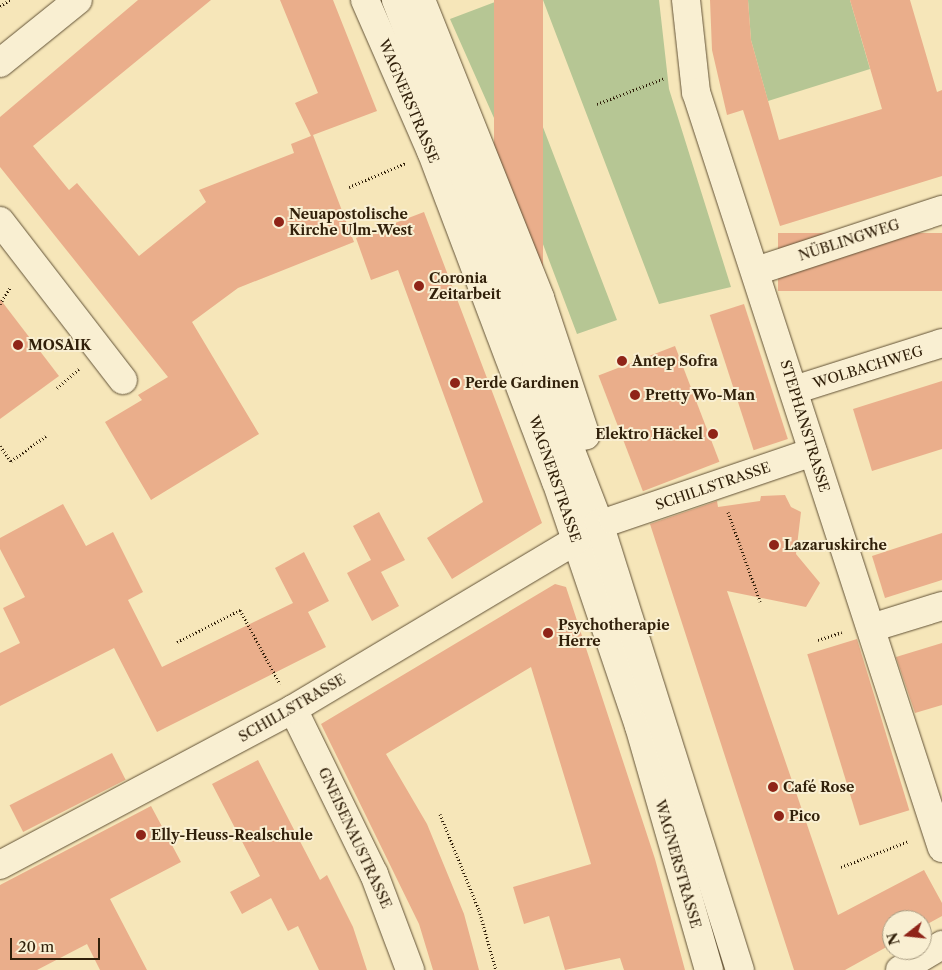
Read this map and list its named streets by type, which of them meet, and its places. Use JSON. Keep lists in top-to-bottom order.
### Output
{
  "streets": {
    "street": [
      "WAGNERSTRASSE",
      "NÜBLINGWEG",
      "WOLBACHWEG",
      "STEPHANSTRASSE",
      "SCHILLSTRASSE",
      "GNEISENAUSTRASSE"
    ]
  },
  "crossings": [
    ["WAGNERSTRASSE", "SCHILLSTRASSE"],
    ["NÜBLINGWEG", "STEPHANSTRASSE"],
    ["WOLBACHWEG", "STEPHANSTRASSE"],
    ["STEPHANSTRASSE", "SCHILLSTRASSE"],
    ["SCHILLSTRASSE", "GNEISENAUSTRASSE"]
  ],
  "places": [
    "Neuapostolische Kirche Ulm-West",
    "Coronia Zeitarbeit",
    "MOSAIK",
    "Antep Sofra",
    "Perde Gardinen",
    "Pretty Wo-Man",
    "Elektro Häckel",
    "Lazaruskirche",
    "Psychotherapie Herre",
    "Café Rose",
    "Pico",
    "Elly-Heuss-Realschule"
  ],
  "scale_bar": "20 m",
  "north": "left"
}
